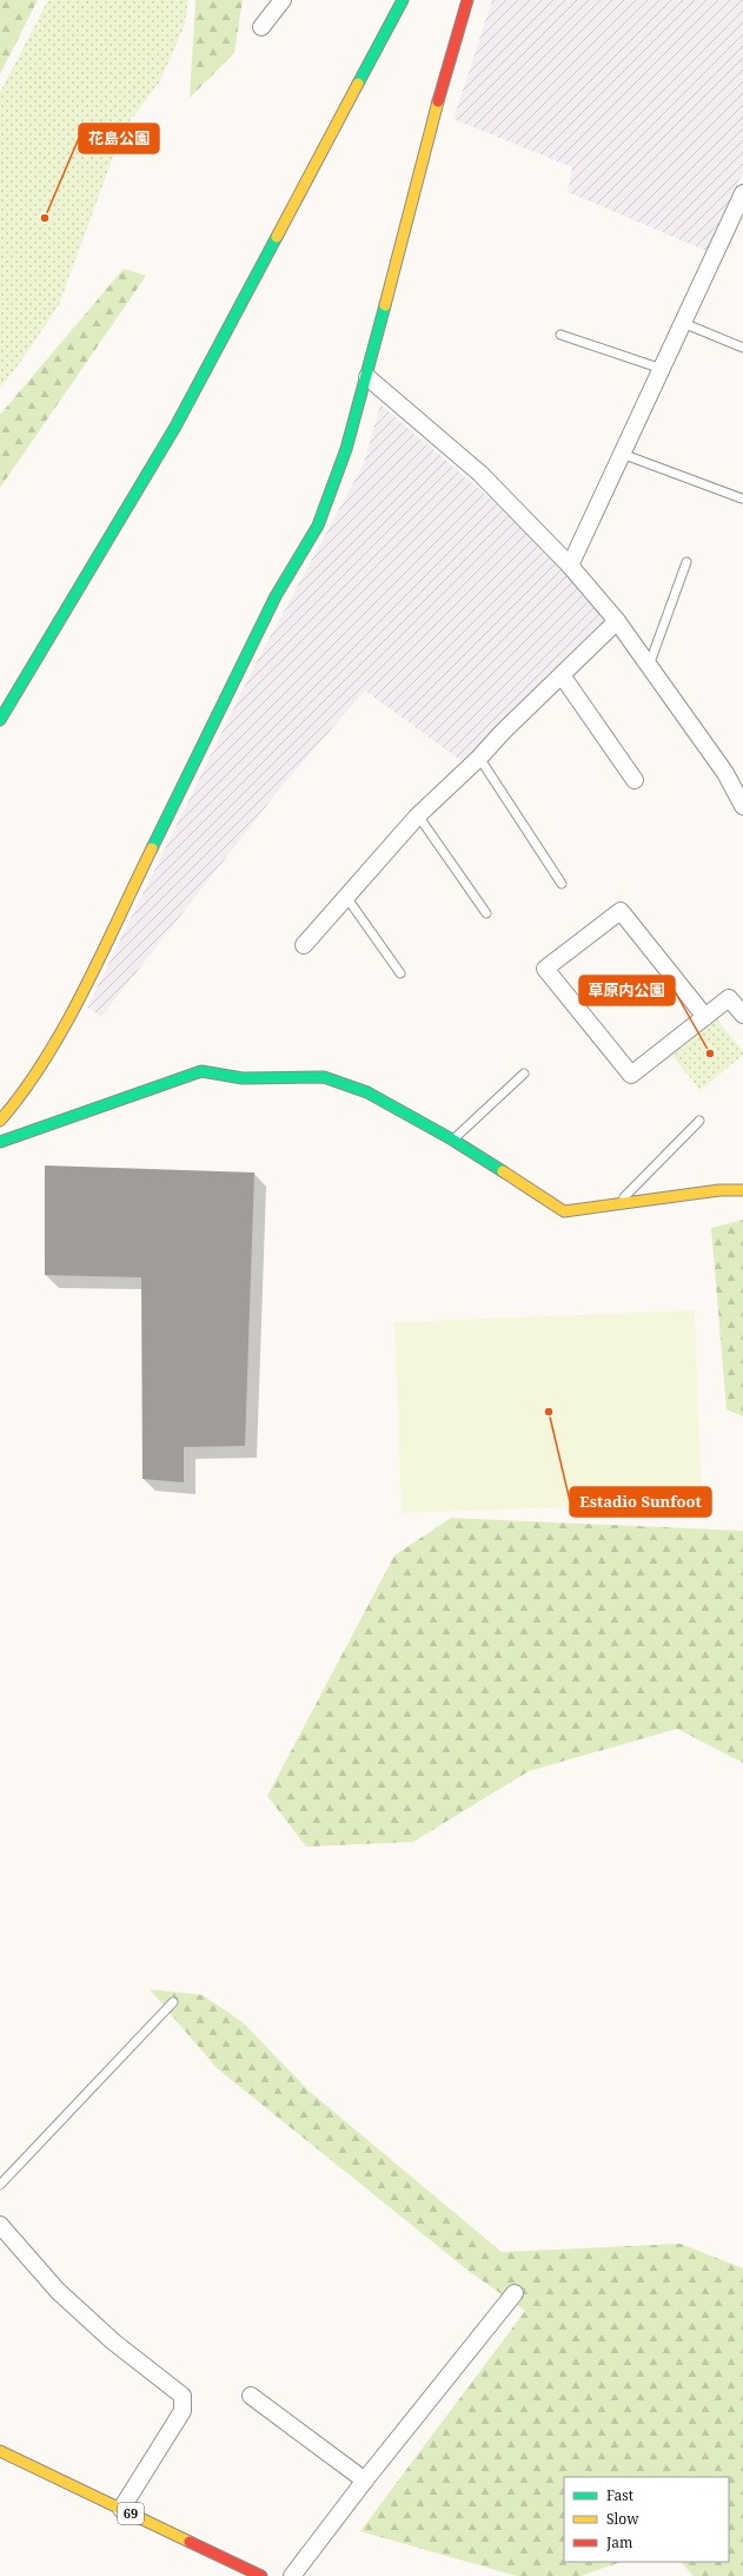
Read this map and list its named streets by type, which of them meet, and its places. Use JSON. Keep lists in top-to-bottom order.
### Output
{
  "streets": {
    "street": ["69"]
  },
  "places": ["花島公園", "草原内公園", "Estadio Sunfoot"],
  "legend": ["Fast", "Slow", "Jam"]
}
